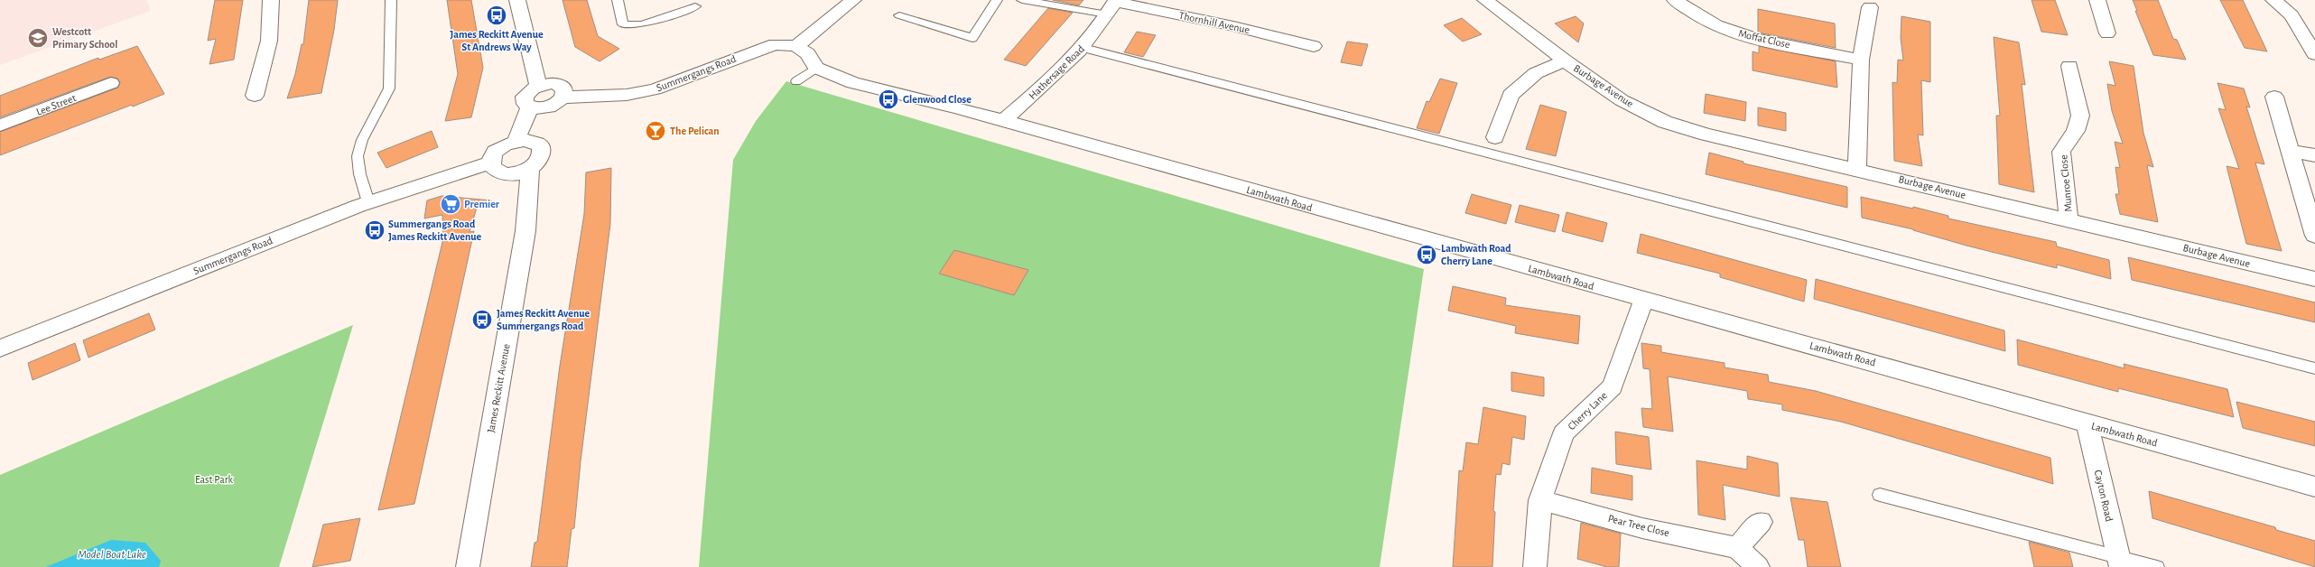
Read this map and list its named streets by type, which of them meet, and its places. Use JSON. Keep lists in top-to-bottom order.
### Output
{
  "streets": {
    "street": [
      "Thornhill Avenue",
      "Moffat Close",
      "Hathersage Road",
      "Summergangs Road",
      "Burbage Avenue",
      "Lee Street",
      "Munroe Close",
      "Lambwath Road",
      "James Reckitt Avenue",
      "Cherry Lane",
      "Cayton Road",
      "Pear Tree Close"
    ]
  },
  "crossings": [
    ["Thornhill Avenue", "Hathersage Road"],
    ["Hathersage Road", "Lambwath Road"],
    ["Burbage Avenue", "Munroe Close"],
    ["Lambwath Road", "Cherry Lane"],
    ["Lambwath Road", "Cayton Road"],
    ["Cherry Lane", "Pear Tree Close"]
  ],
  "water": ["Model Boat Lake"],
  "parks": ["East Park"],
  "places": {
    "bus stop": [
      "James Reckitt Avenue St Andrews Way",
      "Glenwood Close",
      "Summergangs Road James Reckitt Avenue",
      "Lambwath Road Cherry Lane",
      "James Reckitt Avenue Summergangs Road"
    ],
    "school or university": ["Westcott Primary School"],
    "bar": ["The Pelican"],
    "supermarket": ["Premier"]
  }
}
